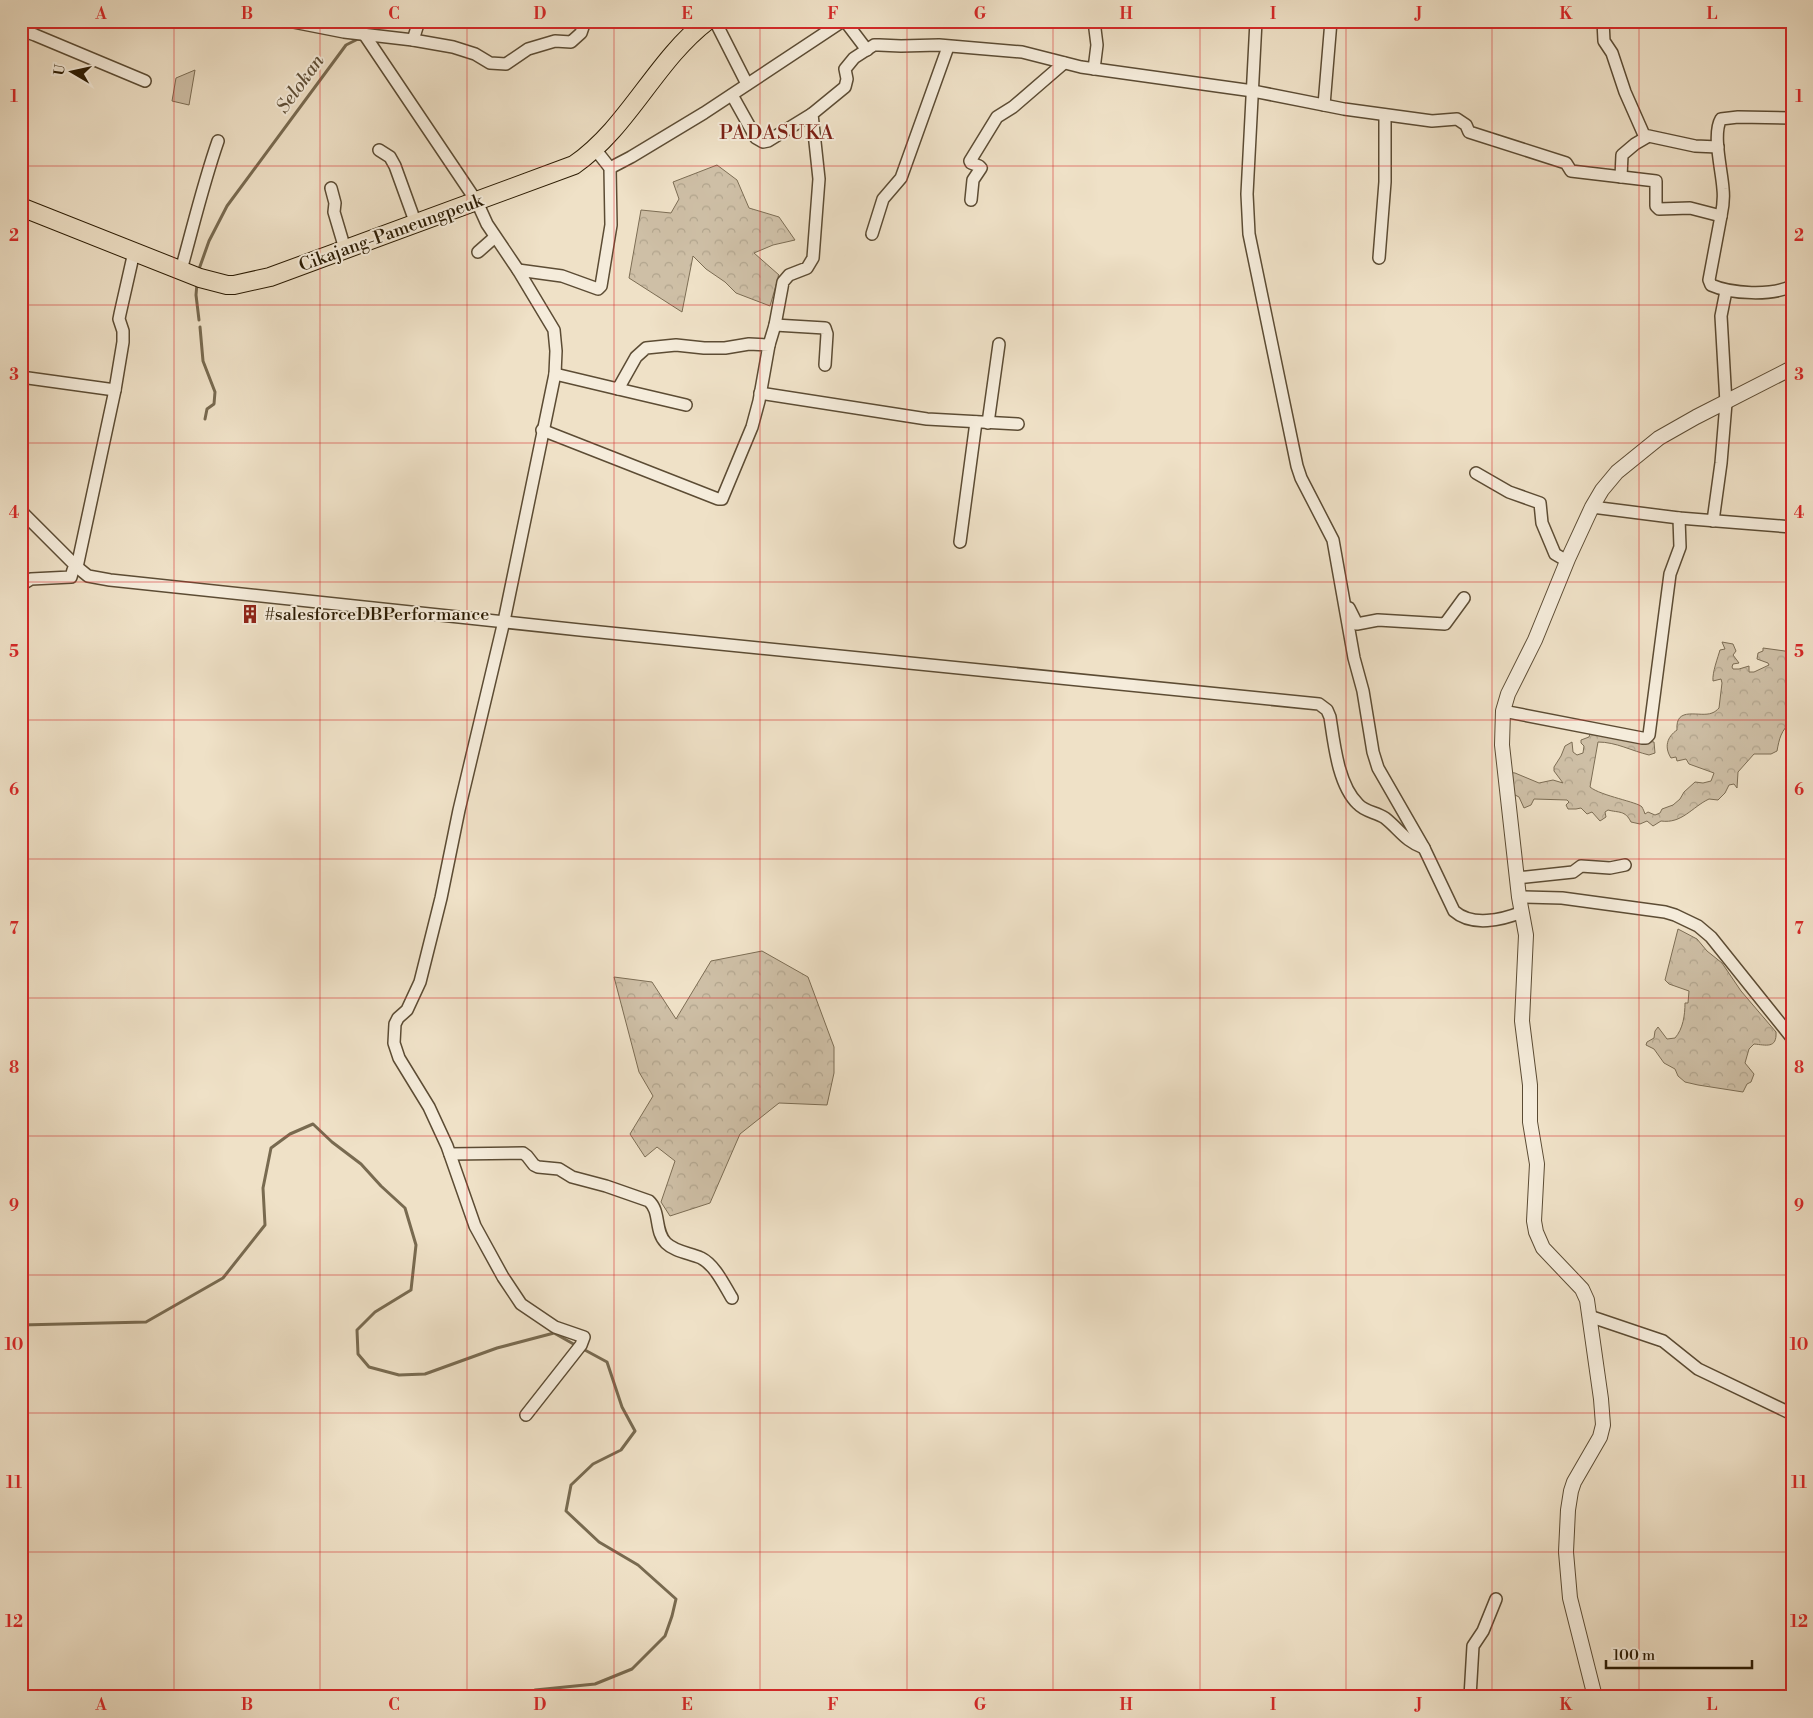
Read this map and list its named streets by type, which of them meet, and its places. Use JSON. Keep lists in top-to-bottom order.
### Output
{
  "streets": {
    "main road": ["Cikajang-Pameungpeuk"]
  },
  "districts": ["PADASUKA"],
  "water": ["Selokan"],
  "places": {
    "building": ["#salesforceDBPerformance"]
  },
  "scale_bar": "100 m",
  "north": "left",
  "grid": {
    "columns": [
      "A",
      "B",
      "C",
      "D",
      "E",
      "F",
      "G",
      "H",
      "I",
      "J",
      "K",
      "L"
    ],
    "rows": [
      "1",
      "2",
      "3",
      "4",
      "5",
      "6",
      "7",
      "8",
      "9",
      "10",
      "11",
      "12"
    ]
  }
}
